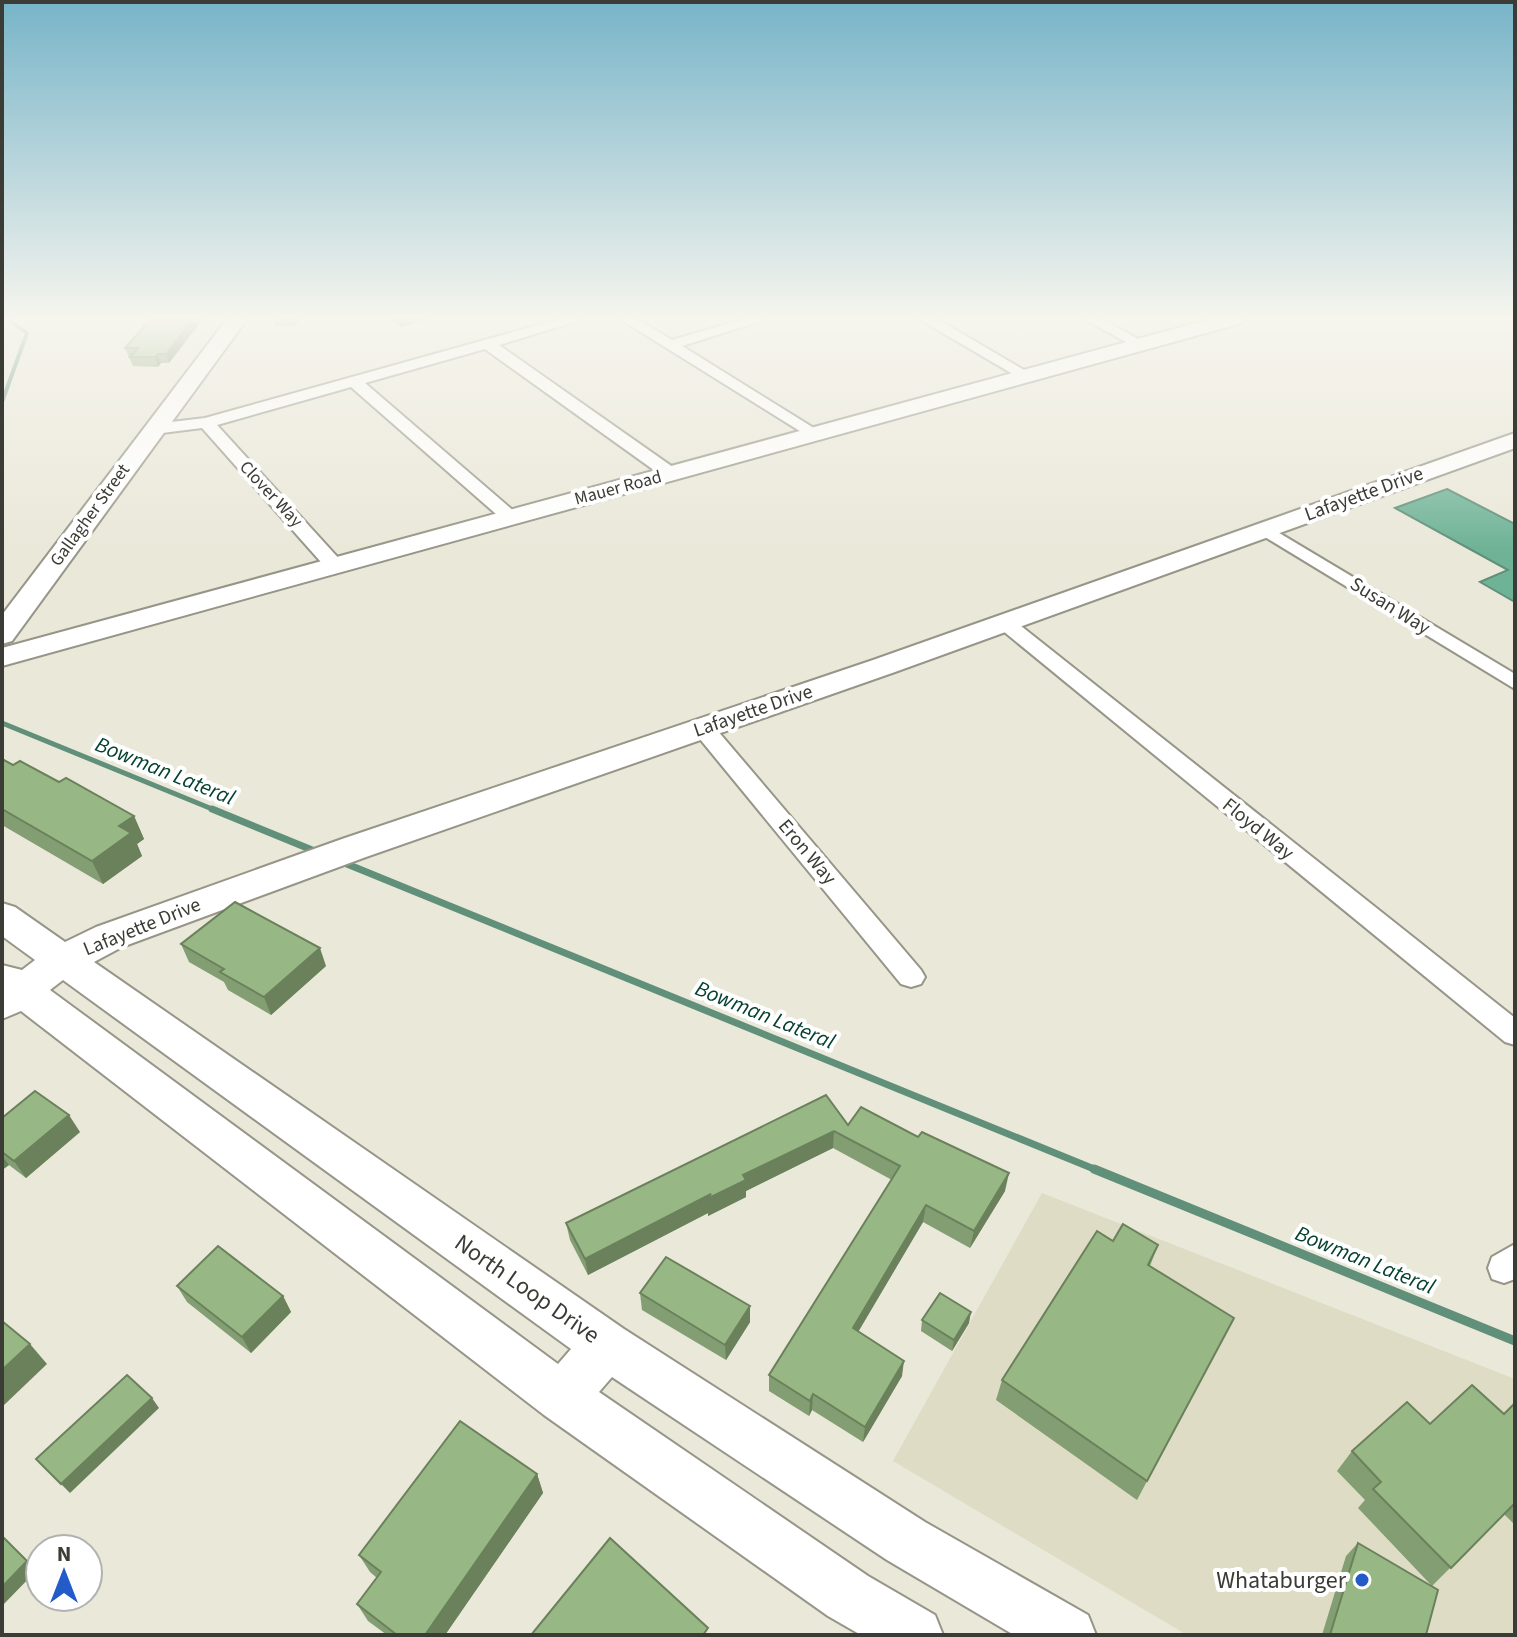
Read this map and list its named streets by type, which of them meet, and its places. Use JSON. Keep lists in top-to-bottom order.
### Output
{
  "streets": {
    "street": [
      "Mauer Road",
      "Clover Way",
      "Lafayette Drive",
      "Gallagher Street",
      "Susan Way",
      "Floyd Way",
      "Eron Way",
      "North Loop Drive"
    ]
  },
  "crossings": [
    ["Mauer Road", "Clover Way"],
    ["Lafayette Drive", "Susan Way"],
    ["Lafayette Drive", "Floyd Way"],
    ["Lafayette Drive", "Eron Way"],
    ["Lafayette Drive", "North Loop Drive"]
  ],
  "water": ["Bowman Lateral"],
  "places": ["Whataburger"],
  "north": "top"
}
